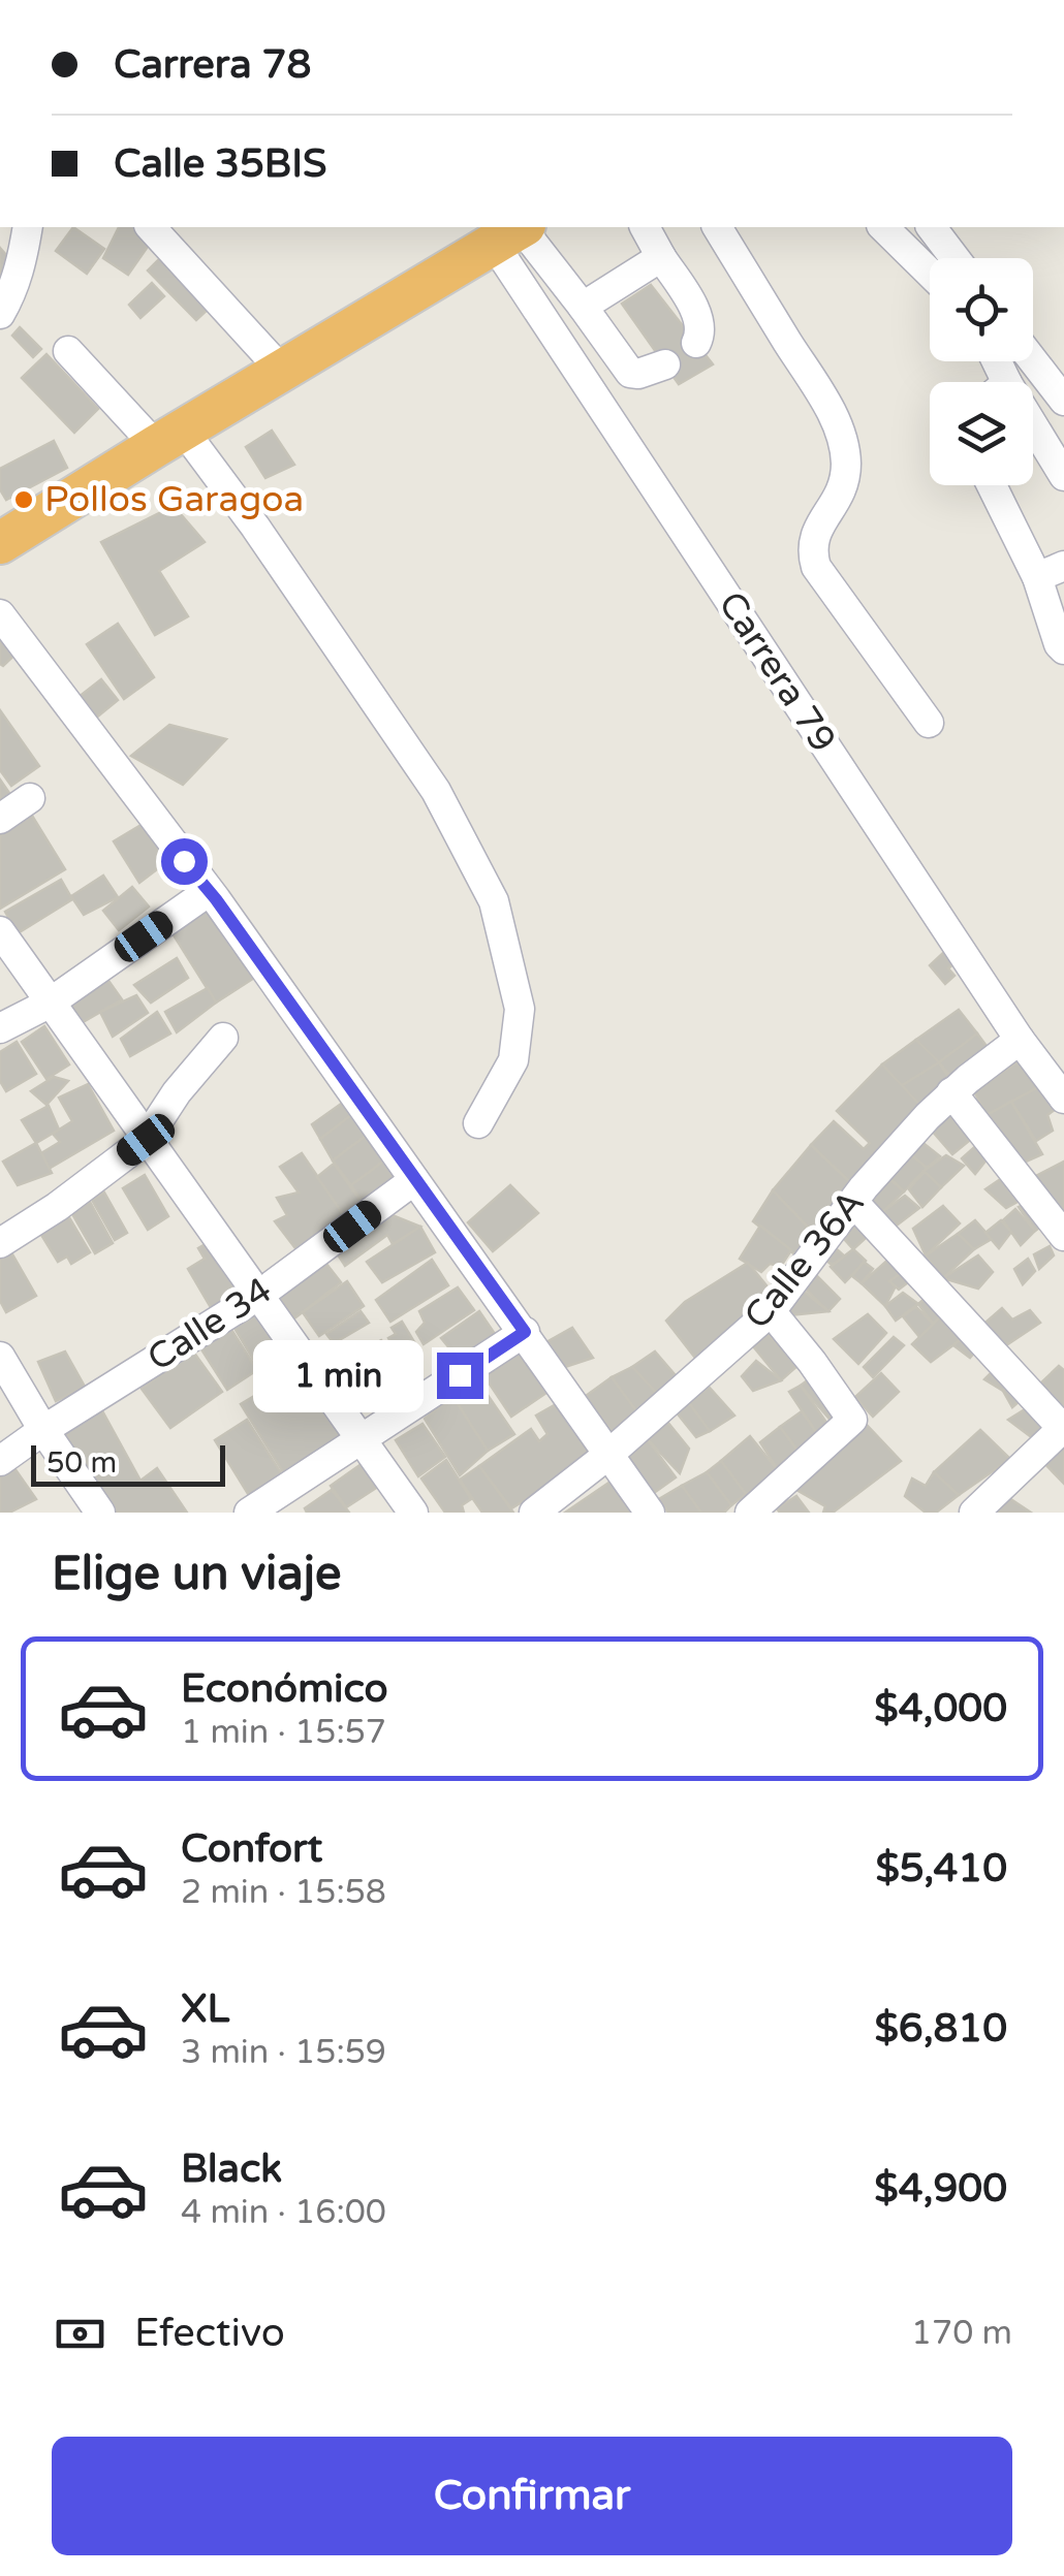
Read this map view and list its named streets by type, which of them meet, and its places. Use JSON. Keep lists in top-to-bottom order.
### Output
{
  "streets": {
    "street": ["Carrera 79", "Calle 36A", "Calle 34"]
  },
  "crossings": [
    ["Carrera 79", "Calle 36A"]
  ],
  "places": ["Pollos Garagoa"],
  "scale_bar": "50 m",
  "page": {
    "banner": ["Carrera 78", "Calle 35BIS"],
    "bubble": "1 min",
    "scale": "50 m",
    "heading": "Elige un viaje",
    "list": [
      {
        "name": "Económico",
        "note": "1 min · 15:57",
        "value": "$4,000"
      },
      {
        "name": "Confort",
        "note": "2 min · 15:58",
        "value": "$5,410"
      },
      {
        "name": "XL",
        "note": "3 min · 15:59",
        "value": "$6,810"
      },
      {
        "name": "Black",
        "note": "4 min · 16:00",
        "value": "$4,900"
      }
    ],
    "pay": ["Efectivo", "170 m"],
    "buttons": "Confirmar"
  }
}
